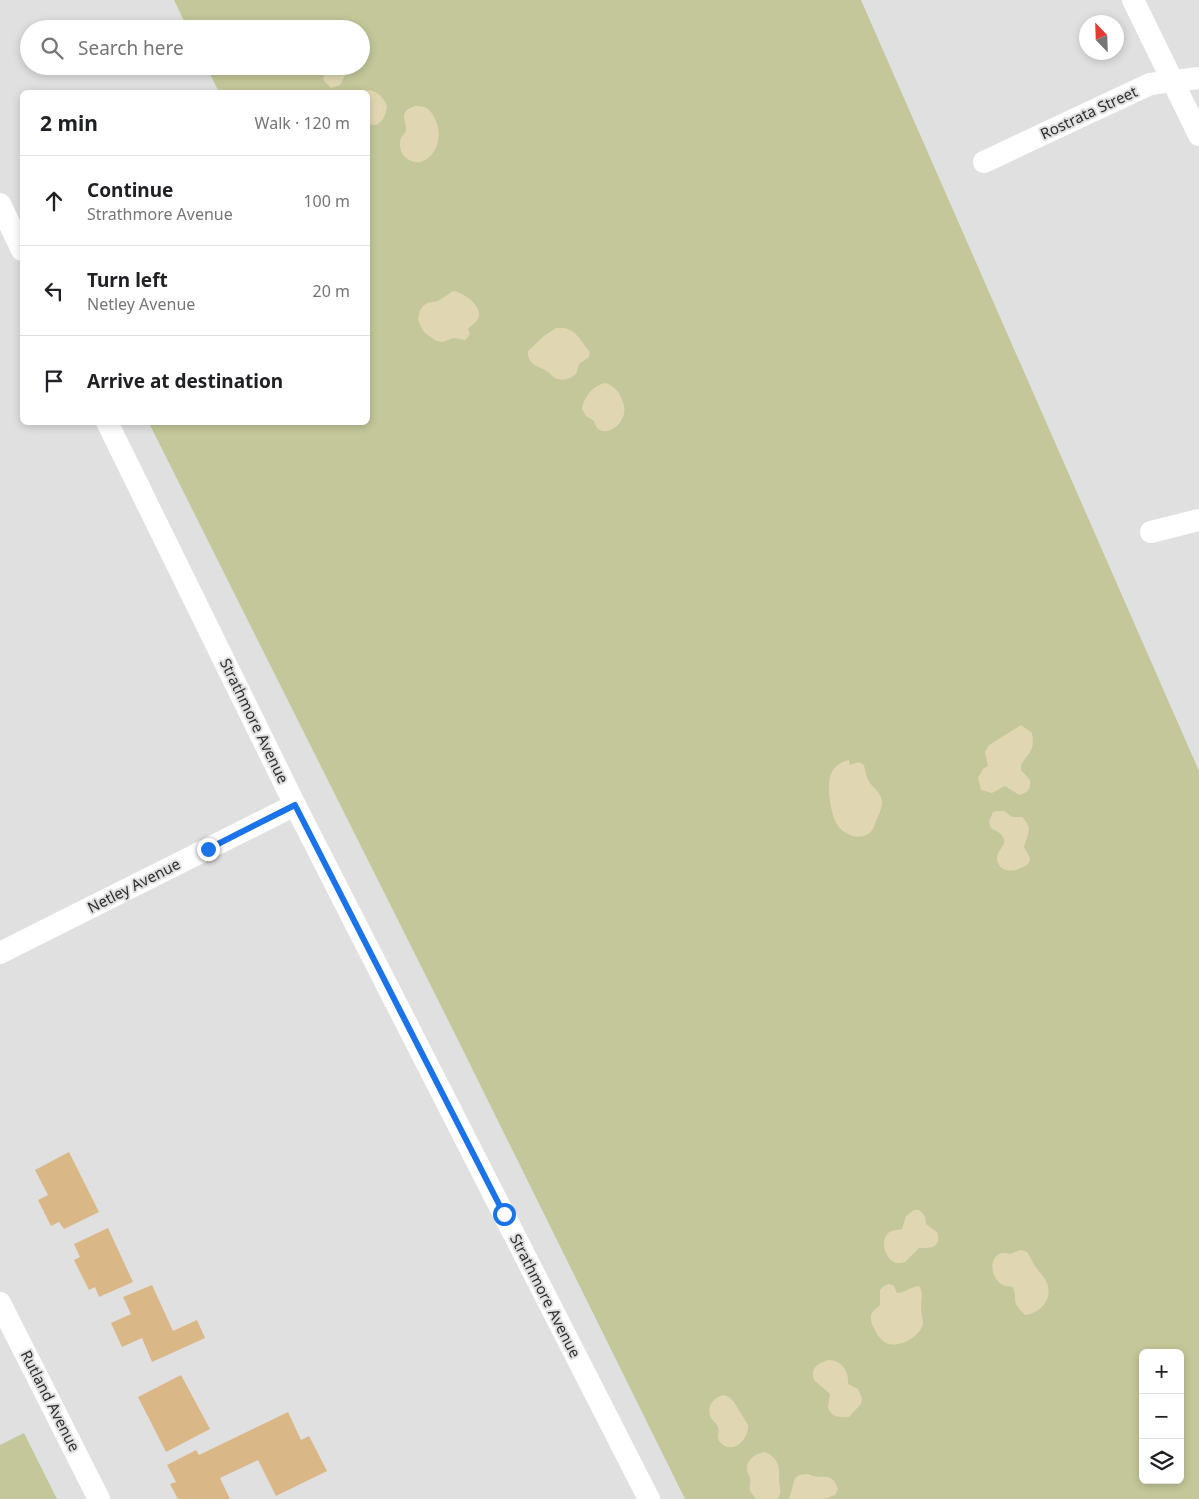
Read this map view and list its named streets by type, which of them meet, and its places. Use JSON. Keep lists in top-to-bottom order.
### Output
{
  "streets": {
    "street": [
      "Rostrata Street",
      "Strathmore Avenue",
      "Netley Avenue",
      "Rutland Avenue"
    ]
  },
  "crossings": [
    ["Strathmore Avenue", "Netley Avenue"]
  ],
  "north": "top left",
  "page": {
    "search": "Search here",
    "heading": ["2 min", "Walk · 120 m"],
    "list": [
      ["Continue", "Strathmore Avenue", "100 m"],
      ["Turn left", "Netley Avenue", "20 m"],
      "Arrive at destination"
    ],
    "map_buttons": ["+", "−"]
  }
}
